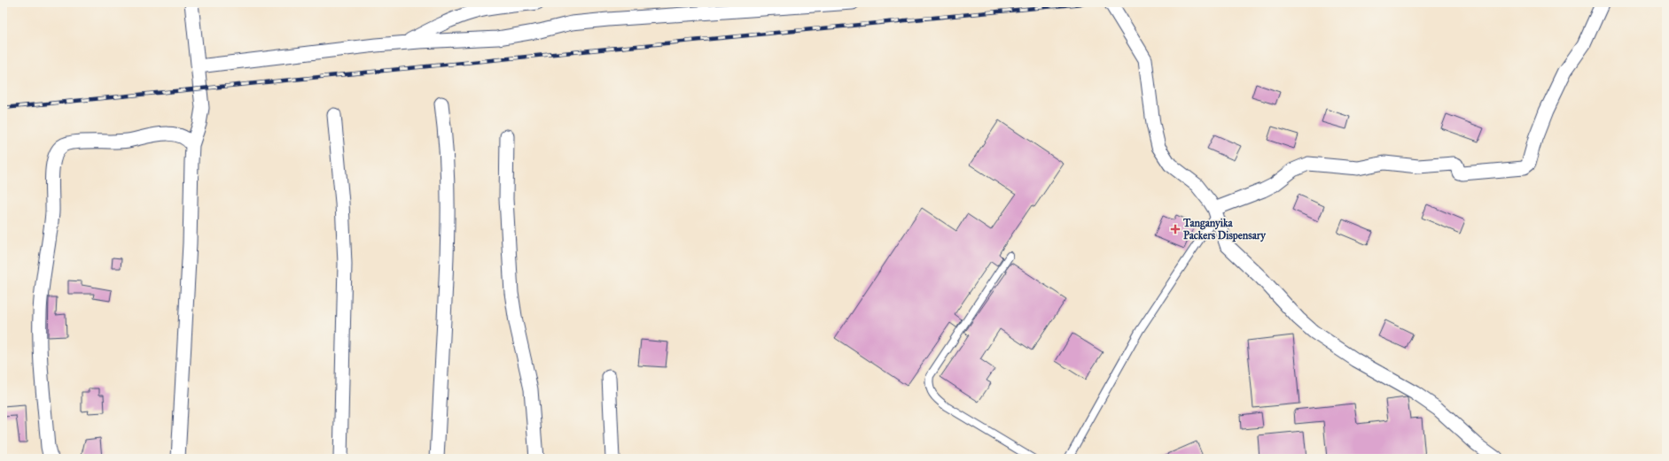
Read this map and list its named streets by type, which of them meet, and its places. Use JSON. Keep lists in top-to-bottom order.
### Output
{
  "places": {
    "health": ["Tanganyika Packers Dispensary"]
  }
}
